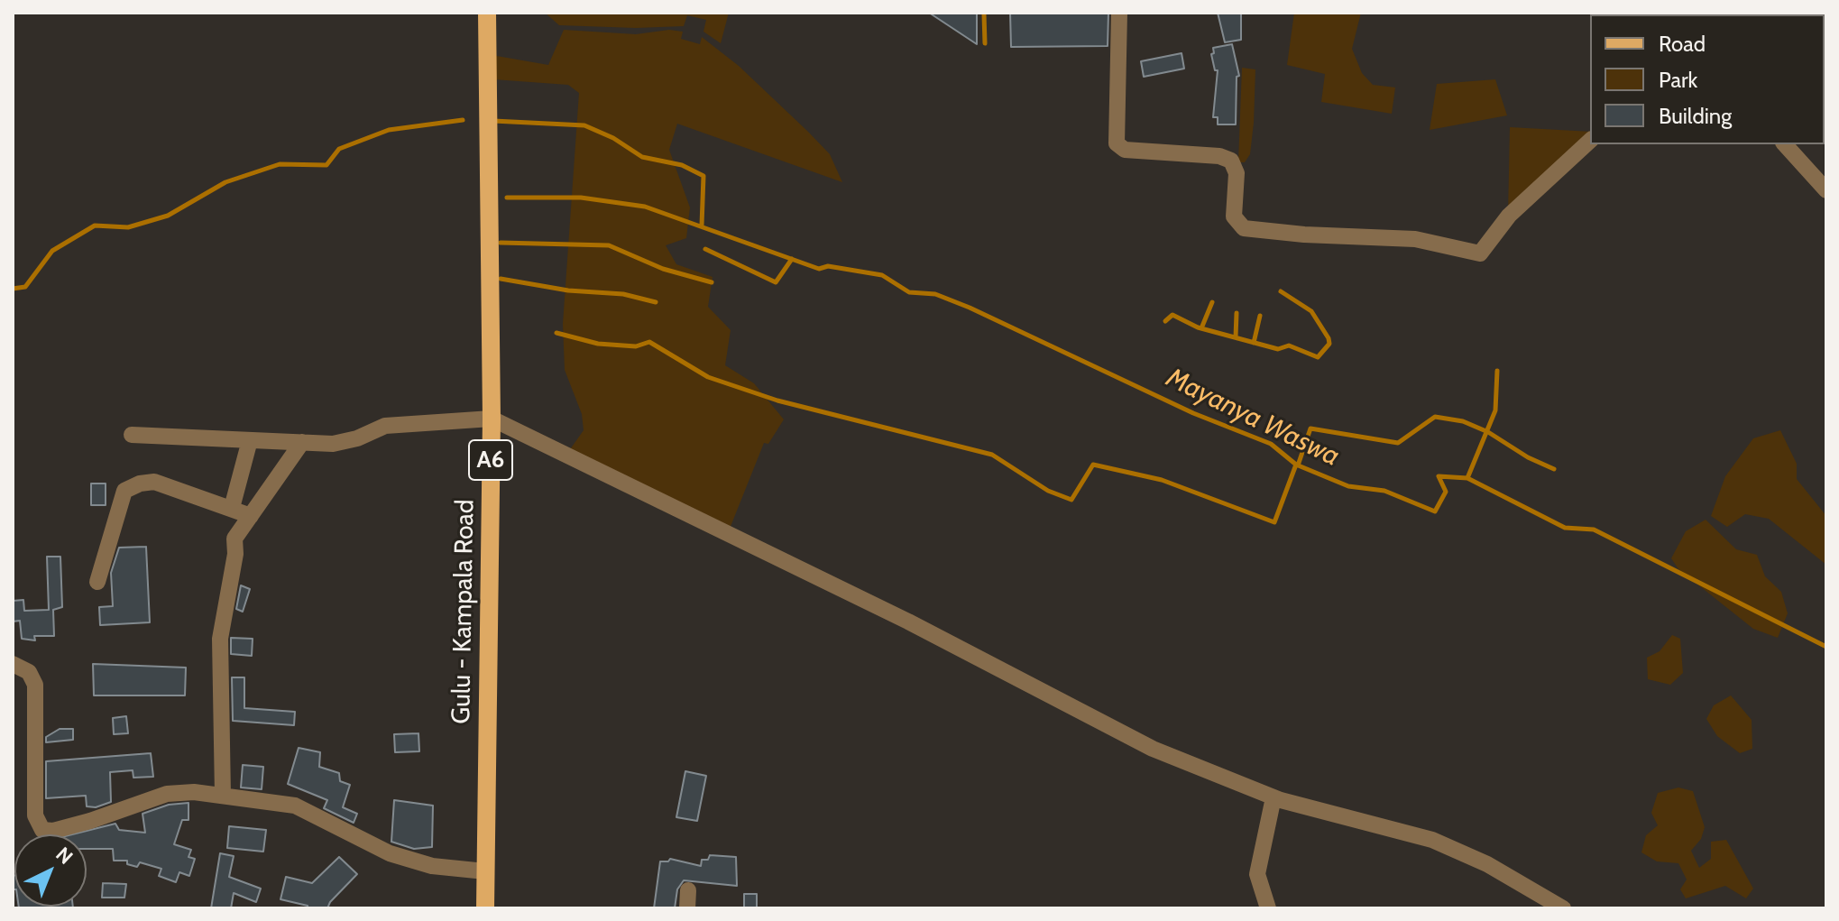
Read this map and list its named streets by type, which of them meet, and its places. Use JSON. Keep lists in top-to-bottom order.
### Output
{
  "streets": {
    "main road": ["A6", "Gulu - Kampala Road"]
  },
  "water": ["Mayanya Waswa"],
  "legend": ["Road", "Park", "Building"],
  "north": "top right"
}
